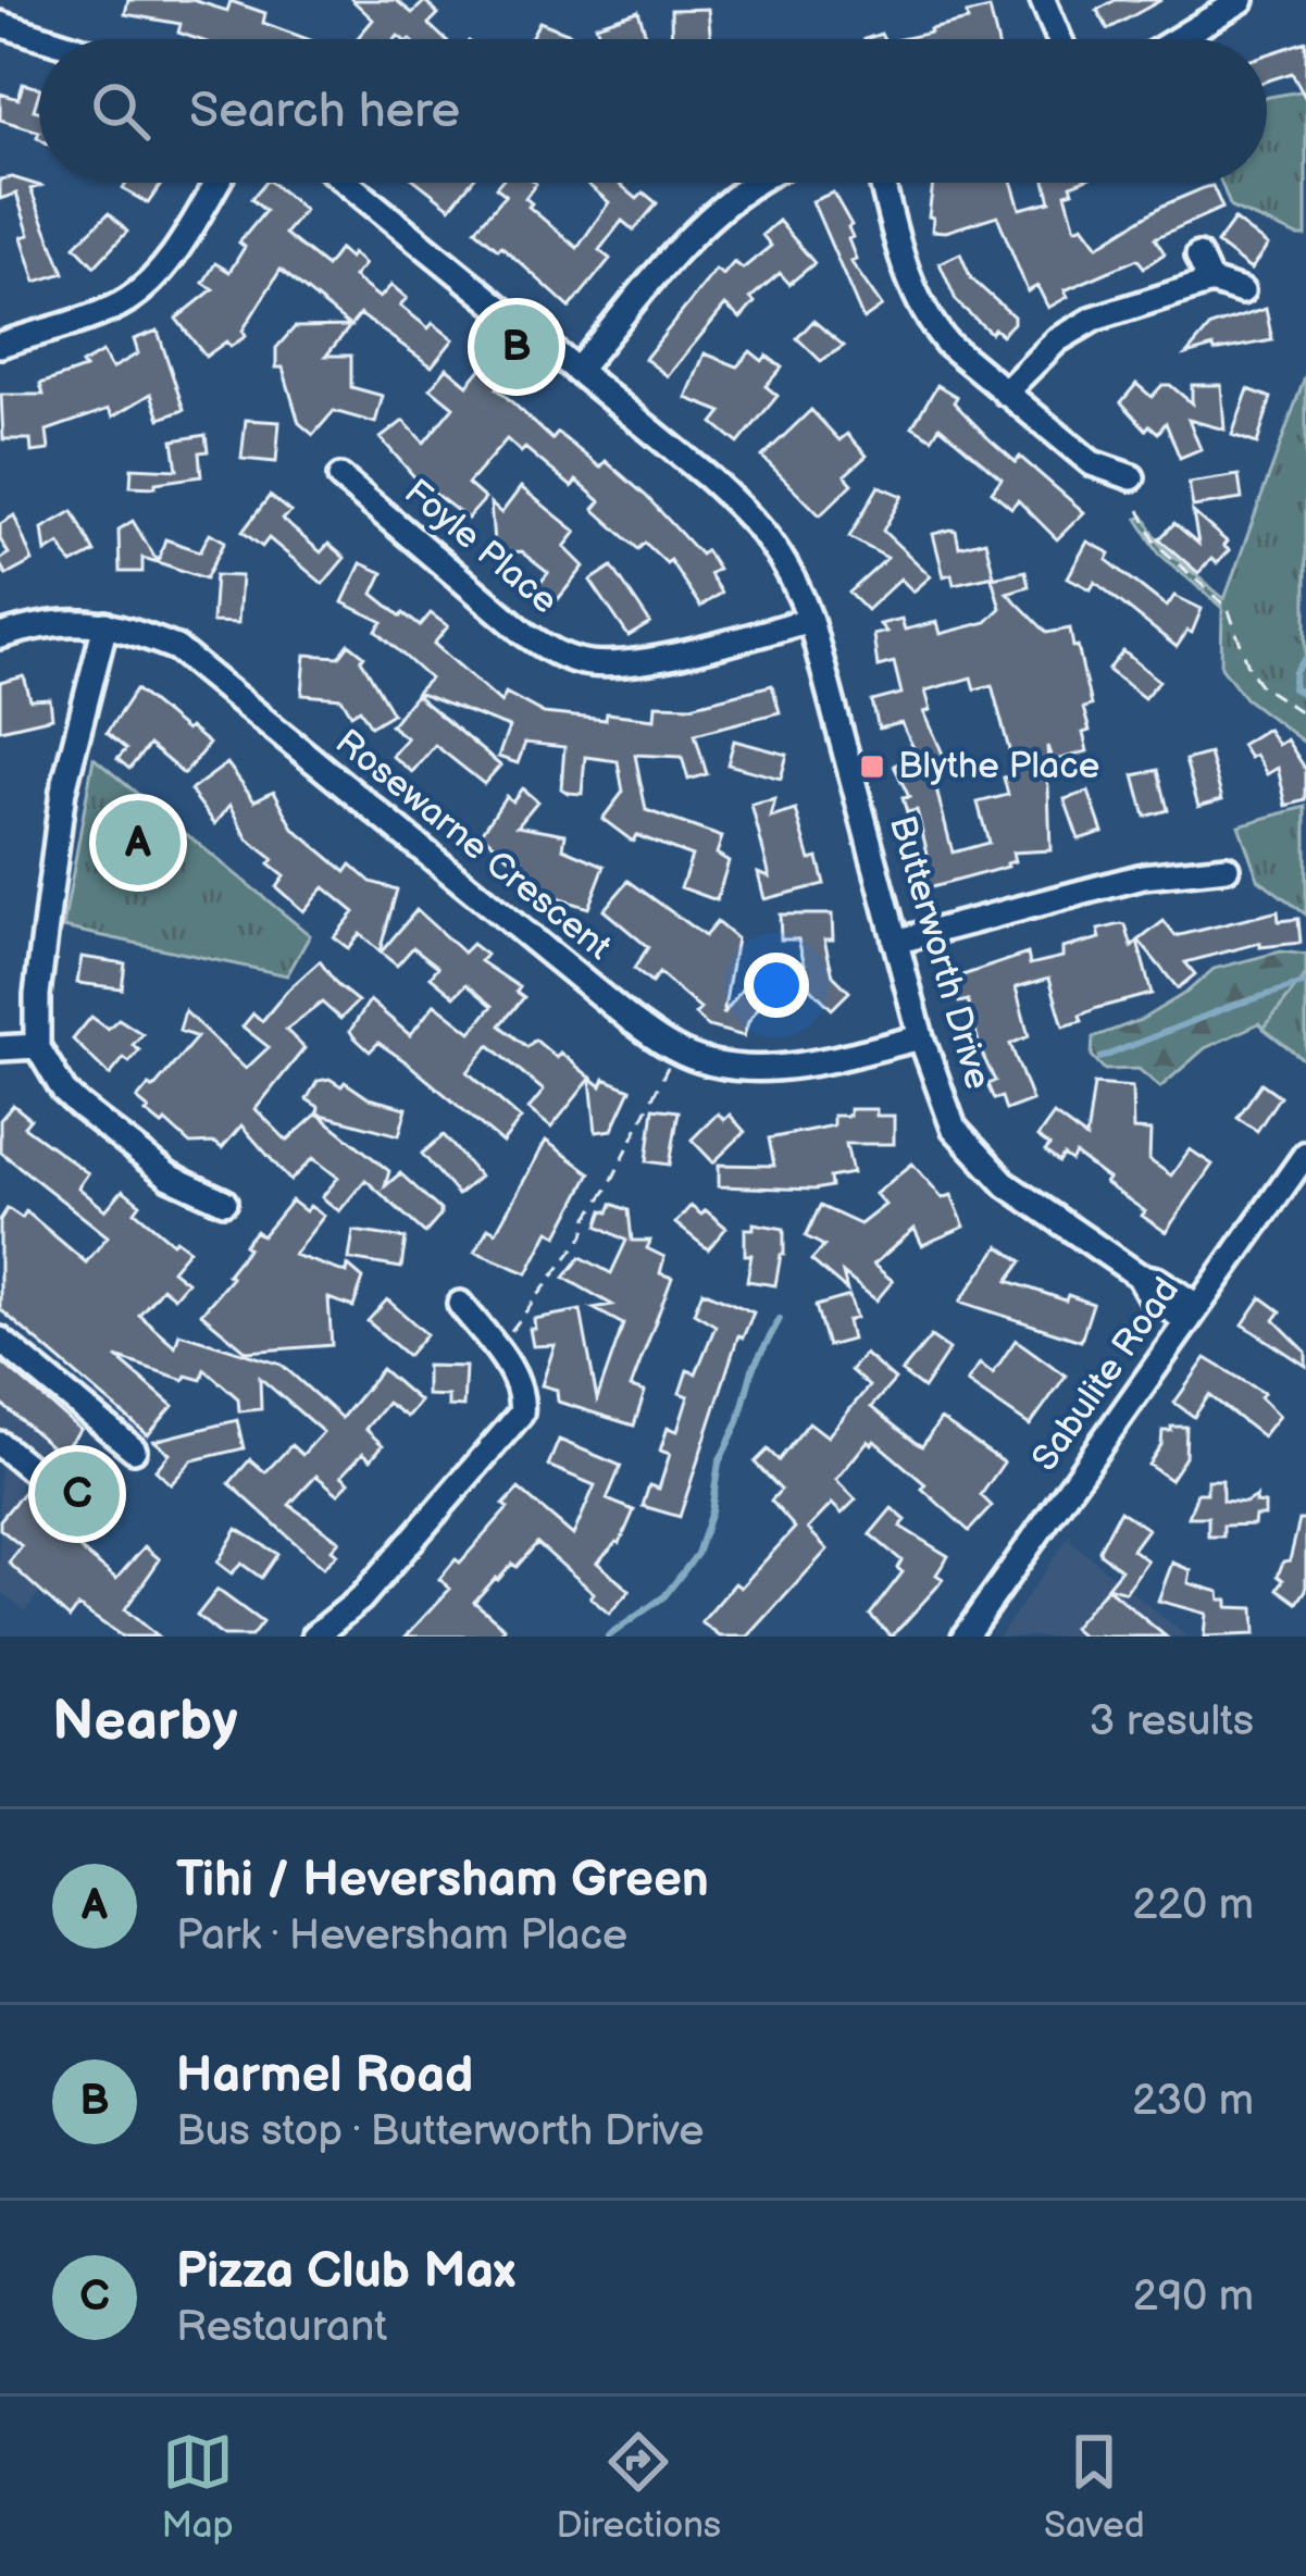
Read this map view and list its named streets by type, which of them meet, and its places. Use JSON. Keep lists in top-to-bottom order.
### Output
{
  "streets": {
    "street": [
      "Foyle Place",
      "Rosewarne Crescent",
      "Butterworth Drive",
      "Sabulite Road"
    ]
  },
  "crossings": [
    ["Foyle Place", "Butterworth Drive"],
    ["Rosewarne Crescent", "Butterworth Drive"],
    ["Butterworth Drive", "Sabulite Road"]
  ],
  "places": {
    "transit": ["Blythe Place"]
  },
  "page": {
    "search": "Search here",
    "pins": ["B", "A", "C"],
    "heading": ["Nearby", "3 results"],
    "list": [
      {
        "mark": "A",
        "name": "Tihi / Heversham Green",
        "note": "Park · Heversham Place",
        "value": "220 m"
      },
      {
        "mark": "B",
        "name": "Harmel Road",
        "note": "Bus stop · Butterworth Drive",
        "value": "230 m"
      },
      {
        "mark": "C",
        "name": "Pizza Club Max",
        "note": "Restaurant",
        "value": "290 m"
      }
    ],
    "nav": ["Map", "Directions", "Saved"]
  }
}
